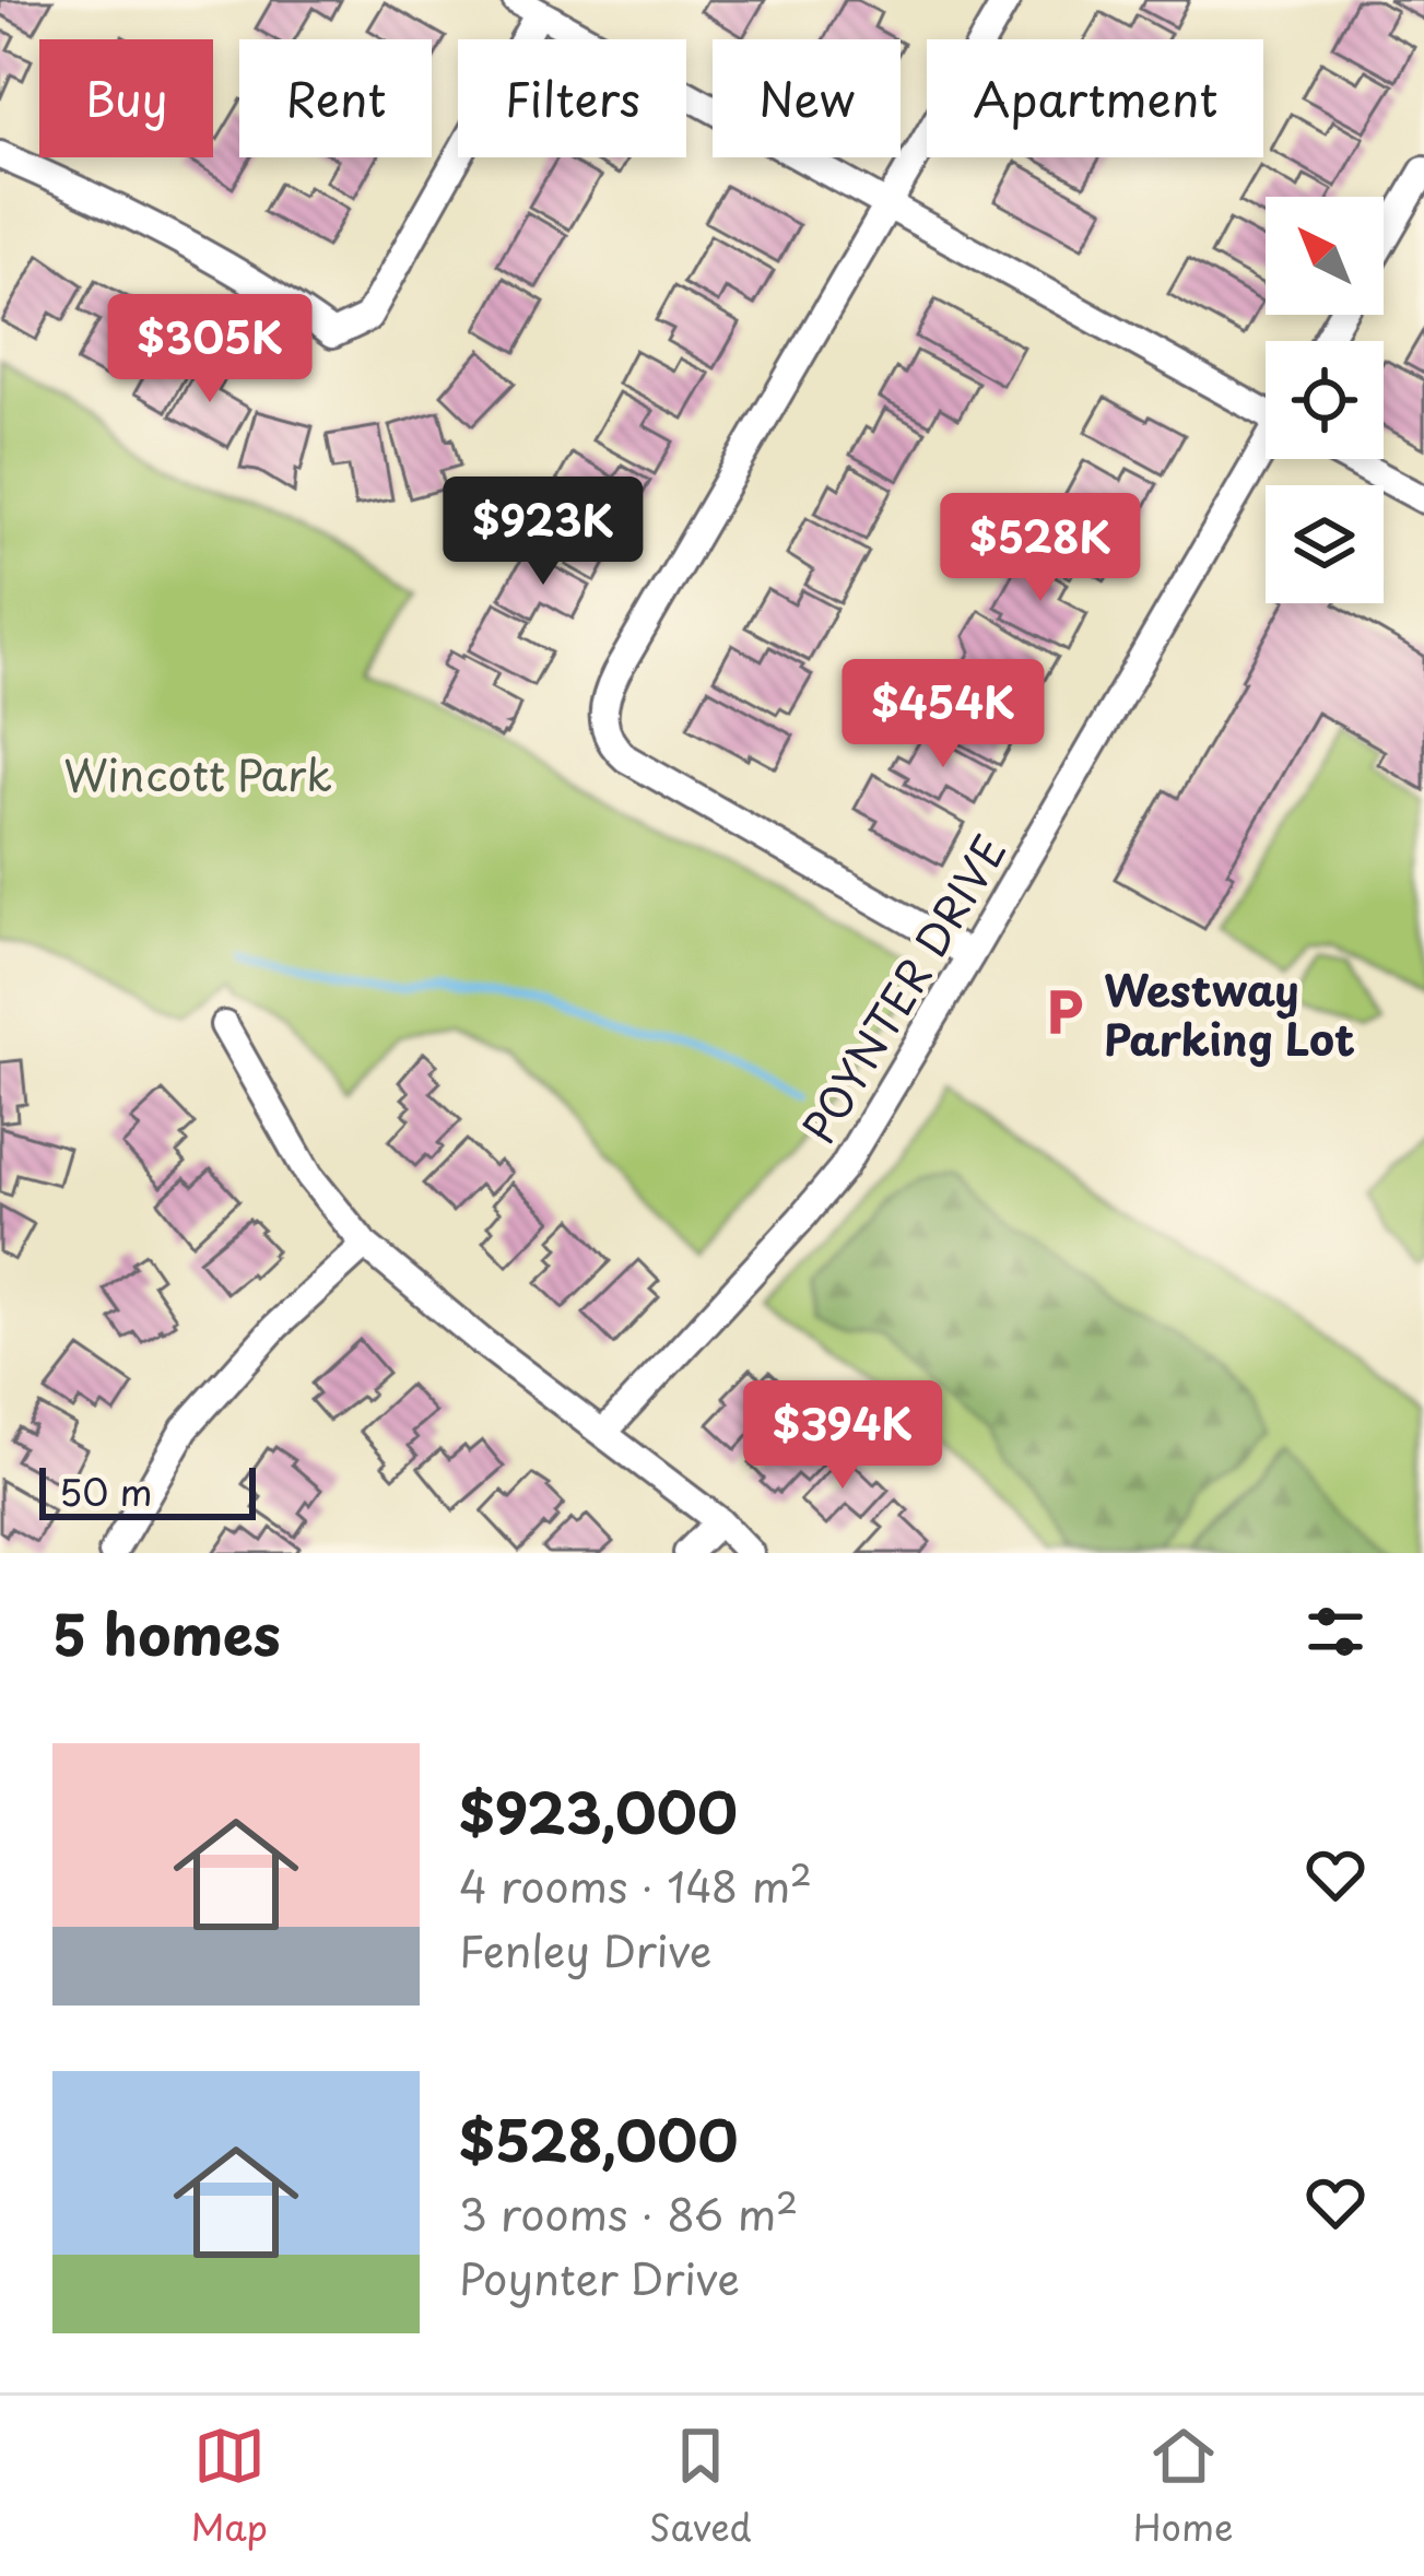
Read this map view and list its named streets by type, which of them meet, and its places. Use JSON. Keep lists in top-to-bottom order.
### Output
{
  "streets": {
    "street": ["POYNTER DRIVE"]
  },
  "parks": ["Wincott Park"],
  "places": {
    "parking": ["Westway Parking Lot"]
  },
  "scale_bar": "50 m",
  "north": "top left",
  "page": {
    "chip": [
      "Buy",
      "Rent",
      "Filters",
      "New",
      "Apartment"
    ],
    "price": [
      "$305K",
      "$923K",
      "$528K",
      "$454K",
      "$394K"
    ],
    "scale": "50 m",
    "heading": "5 homes",
    "list": [
      {
        "name": "$923,000",
        "note": "4 rooms · 148 m² · Fenley Drive"
      },
      {
        "name": "$528,000",
        "note": "3 rooms · 86 m² · Poynter Drive"
      }
    ],
    "tabs": ["Map", "Saved", "Home"]
  }
}
